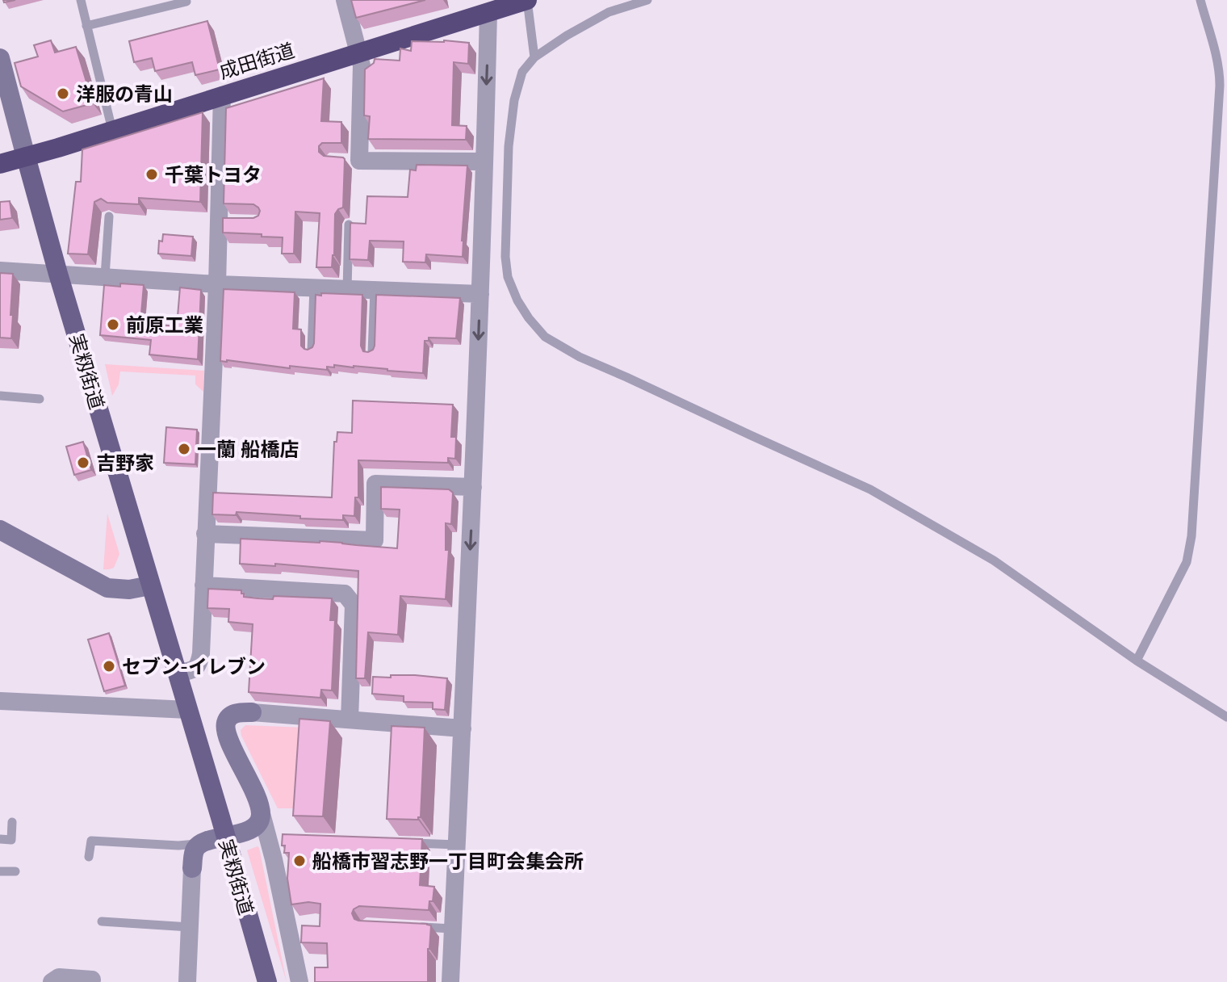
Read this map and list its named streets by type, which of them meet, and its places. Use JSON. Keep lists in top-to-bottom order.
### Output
{
  "streets": {
    "highway": ["成田街道"],
    "main road": ["実籾街道"]
  },
  "crossings": [
    ["成田街道", "実籾街道"]
  ],
  "places": [
    "洋服の青山",
    "千葉トヨタ",
    "前原工業",
    "一蘭 船橋店",
    "吉野家",
    "セブン-イレブン",
    "船橋市習志野一丁目町会集会所"
  ]
}
